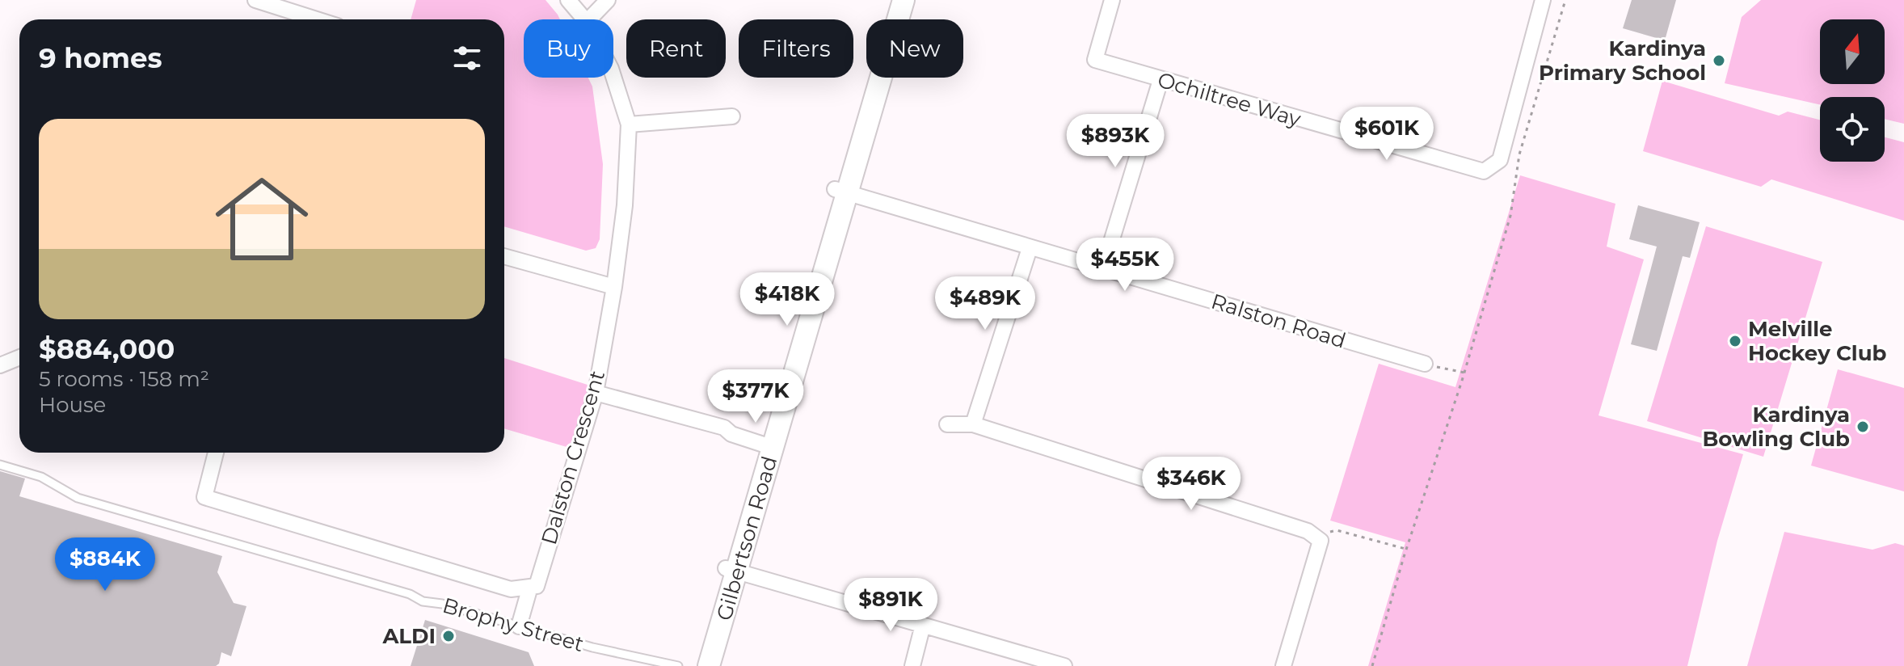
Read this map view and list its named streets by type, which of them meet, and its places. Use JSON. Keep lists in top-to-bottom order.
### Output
{
  "streets": {
    "street": [
      "Ochiltree Way",
      "Ralston Road",
      "Dalston Crescent",
      "Gilbertson Road"
    ],
    "lane": ["Brophy Street"]
  },
  "crossings": [
    ["Ralston Road", "Gilbertson Road"]
  ],
  "places": [
    "Kardinya Primary School",
    "Melville Hockey Club",
    "Kardinya Bowling Club",
    "ALDI"
  ],
  "north": "top",
  "page": {
    "chip": [
      "Buy",
      "Rent",
      "Filters",
      "New"
    ],
    "heading": "9 homes",
    "list": [
      {
        "name": "$884,000",
        "note": "5 rooms · 158 m² · House"
      }
    ],
    "price": [
      "$601K",
      "$893K",
      "$455K",
      "$418K",
      "$489K",
      "$377K",
      "$346K",
      "$884K",
      "$891K"
    ]
  }
}
